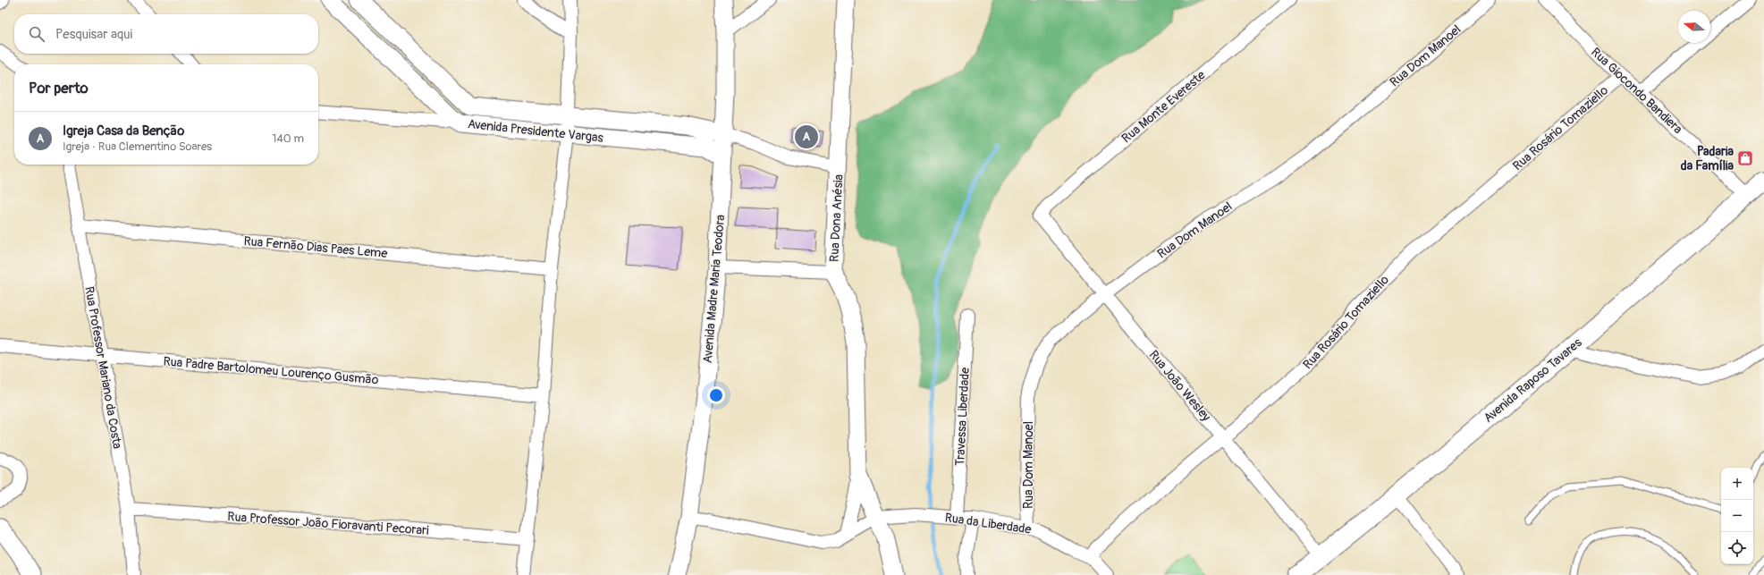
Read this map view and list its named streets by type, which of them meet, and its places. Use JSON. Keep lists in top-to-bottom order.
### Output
{
  "streets": {
    "main road": ["Avenida Raposo Tavares"],
    "street": [
      "Rua Dom Manoel",
      "Rua Giocondo Bandiera",
      "Rua Monte Evereste",
      "Rua Rosário Tomaziello",
      "Avenida Presidente Vargas",
      "Rua Dona Anésia",
      "Rua Fernão Dias Paes Leme",
      "Avenida Madre Maria Teodora",
      "Rua Professor Mariano da Costa",
      "Rua Padre Bartolomeu Lourenço Gusmão",
      "Rua João Wesley",
      "Travessa Liberdade",
      "Rua Professor João Fioravanti Pecorari",
      "Rua da Liberdade"
    ]
  },
  "crossings": [
    ["Rua Dom Manoel", "Rua João Wesley"],
    ["Rua Dom Manoel", "Rua da Liberdade"],
    ["Rua Giocondo Bandiera", "Rua Rosário Tomaziello"],
    ["Rua Giocondo Bandiera", "Avenida Raposo Tavares"],
    ["Rua Monte Evereste", "Rua João Wesley"],
    ["Rua Rosário Tomaziello", "Rua João Wesley"],
    ["Rua Rosário Tomaziello", "Rua da Liberdade"],
    ["Avenida Presidente Vargas", "Avenida Madre Maria Teodora"],
    ["Rua Dona Anésia", "Rua da Liberdade"],
    ["Rua Fernão Dias Paes Leme", "Rua Professor Mariano da Costa"],
    ["Rua Professor Mariano da Costa", "Rua Padre Bartolomeu Lourenço Gusmão"],
    ["Rua Professor Mariano da Costa", "Rua Professor João Fioravanti Pecorari"],
    ["Avenida Raposo Tavares", "Rua João Wesley"],
    ["Travessa Liberdade", "Rua da Liberdade"]
  ],
  "places": {
    "shop": ["Padaria da Família"]
  },
  "north": "left",
  "page": {
    "search": "Pesquisar aqui",
    "heading": "Por perto",
    "list": [
      {
        "mark": "A",
        "name": "Igreja Casa da Benção",
        "note": "Igreja · Rua Clementino Soares",
        "value": "140 m"
      }
    ],
    "pins": "A",
    "map_buttons": ["+", "−"]
  }
}
